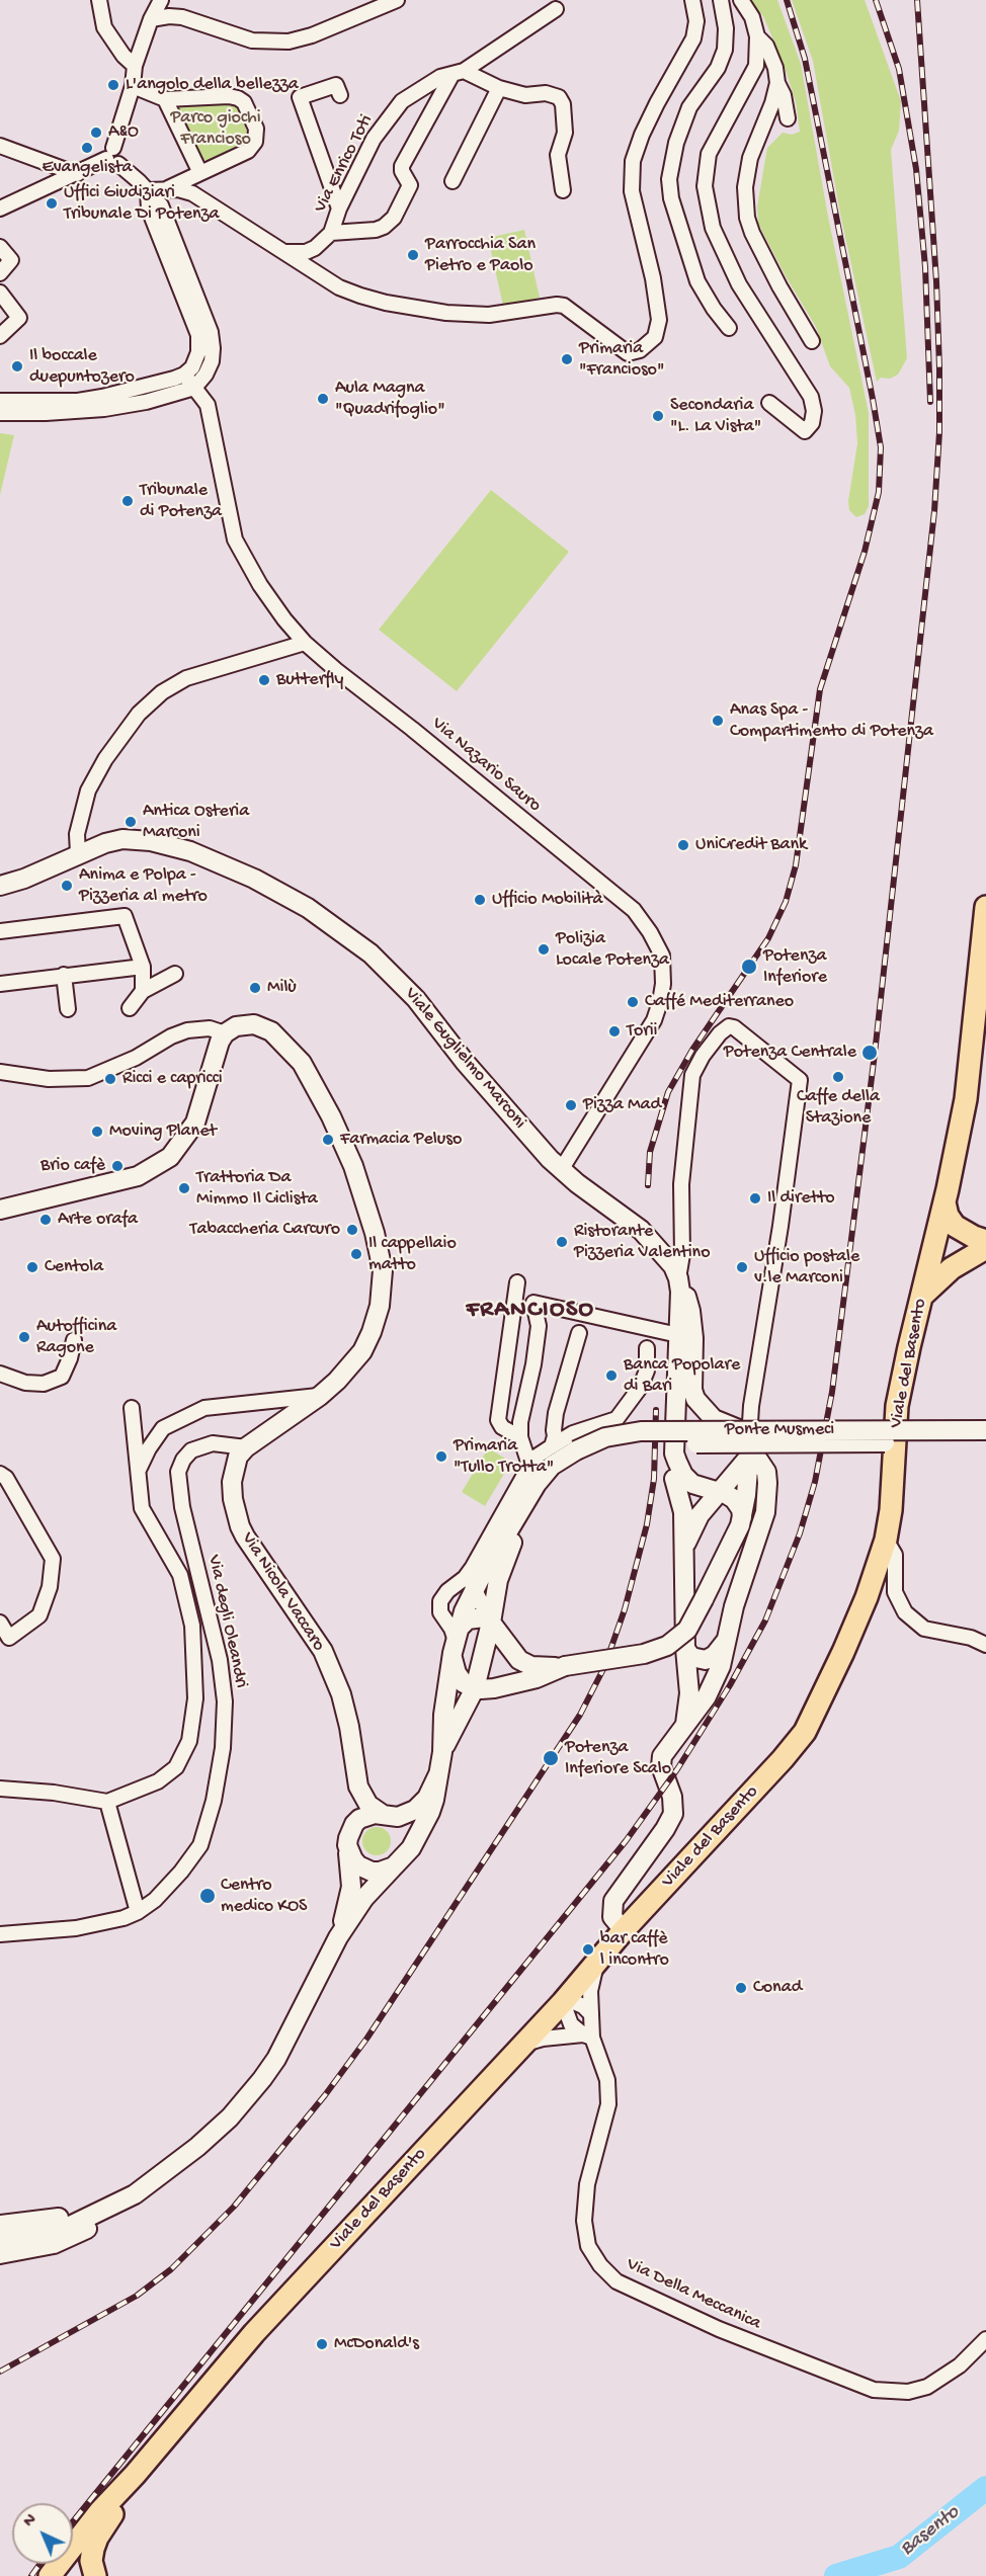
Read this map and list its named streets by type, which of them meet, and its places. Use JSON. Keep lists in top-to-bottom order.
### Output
{
  "streets": {
    "main road": ["Viale del Basento"],
    "street": [
      "Via Enrico Toti",
      "Via Nazario Sauro",
      "Viale Guglielmo Marconi",
      "Ponte Musmeci",
      "Via Nicola Vaccaro",
      "Via degli Oleandri",
      "Via Della Meccanica"
    ]
  },
  "crossings": [
    ["Via Nazario Sauro", "Viale Guglielmo Marconi"],
    ["Viale Guglielmo Marconi", "Ponte Musmeci"],
    ["Via Nicola Vaccaro", "Via degli Oleandri"]
  ],
  "districts": ["FRANCIOSO"],
  "water": ["Basento"],
  "parks": ["Parco giochi Francioso"],
  "places": [
    "L'angolo della bellezza",
    "A&O",
    "Evangelista",
    "Uffici Giudiziari Tribunale Di Potenza",
    "Parrocchia San Pietro e Paolo",
    "Primaria \"Francioso\"",
    "Il boccale duepuntozero",
    "Aula Magna \"Quadrifoglio\"",
    "Secondaria \"L. La Vista\"",
    "Tribunale di Potenza",
    "Butterfly",
    "Anas Spa - Compartimento di Potenza",
    "Antica Osteria Marconi",
    "UniCredit Bank",
    "Anima e Polpa - Pizzeria al metro",
    "Ufficio Mobilità",
    "Polizia Locale Potenza",
    "Potenza Inferiore",
    "Milù",
    "Caffé Mediterraneo",
    "Torii",
    "Potenza Centrale",
    "Caffe della Stazione",
    "Ricci e capricci",
    "Pizza Mad",
    "Moving Planet",
    "Farmacia Peluso",
    "Brio cafè",
    "Trattoria Da Mimmo Il Ciclista",
    "Il diretto",
    "Arte orafa",
    "Tabaccheria Carcuro",
    "Ristorante Pizzeria Valentino",
    "Il cappellaio matto",
    "Centola",
    "Ufficio postale v.le Marconi",
    "Autofficina Ragone",
    "Banca Popolare di Bari",
    "Primaria \"Tullo Trotta\"",
    "Potenza Inferiore Scalo",
    "Centro medico KOS",
    "bar caffè l incontro",
    "Conad",
    "McDonald's"
  ],
  "north": "top left"
}
